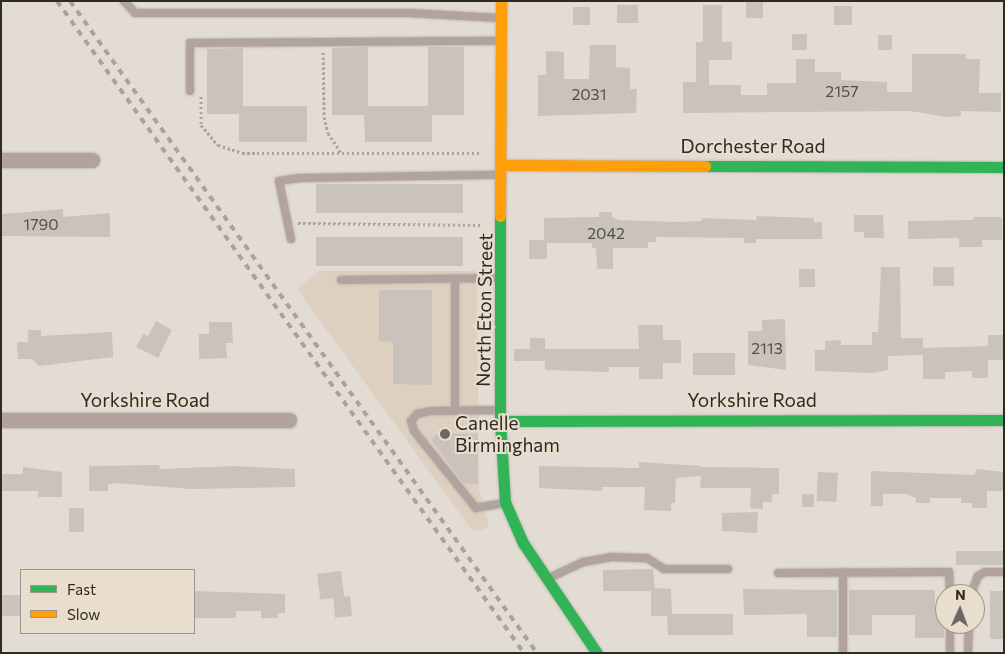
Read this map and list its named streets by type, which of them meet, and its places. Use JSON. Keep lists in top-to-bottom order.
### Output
{
  "streets": {
    "street": ["Dorchester Road", "North Eton Street", "Yorkshire Road"]
  },
  "crossings": [
    ["Dorchester Road", "North Eton Street"],
    ["North Eton Street", "Yorkshire Road"]
  ],
  "places": ["Canelle Birmingham"],
  "house_numbers": [
    "2157",
    "2031",
    "1790",
    "2042",
    "2113"
  ],
  "legend": ["Fast", "Slow"],
  "north": "top"
}
